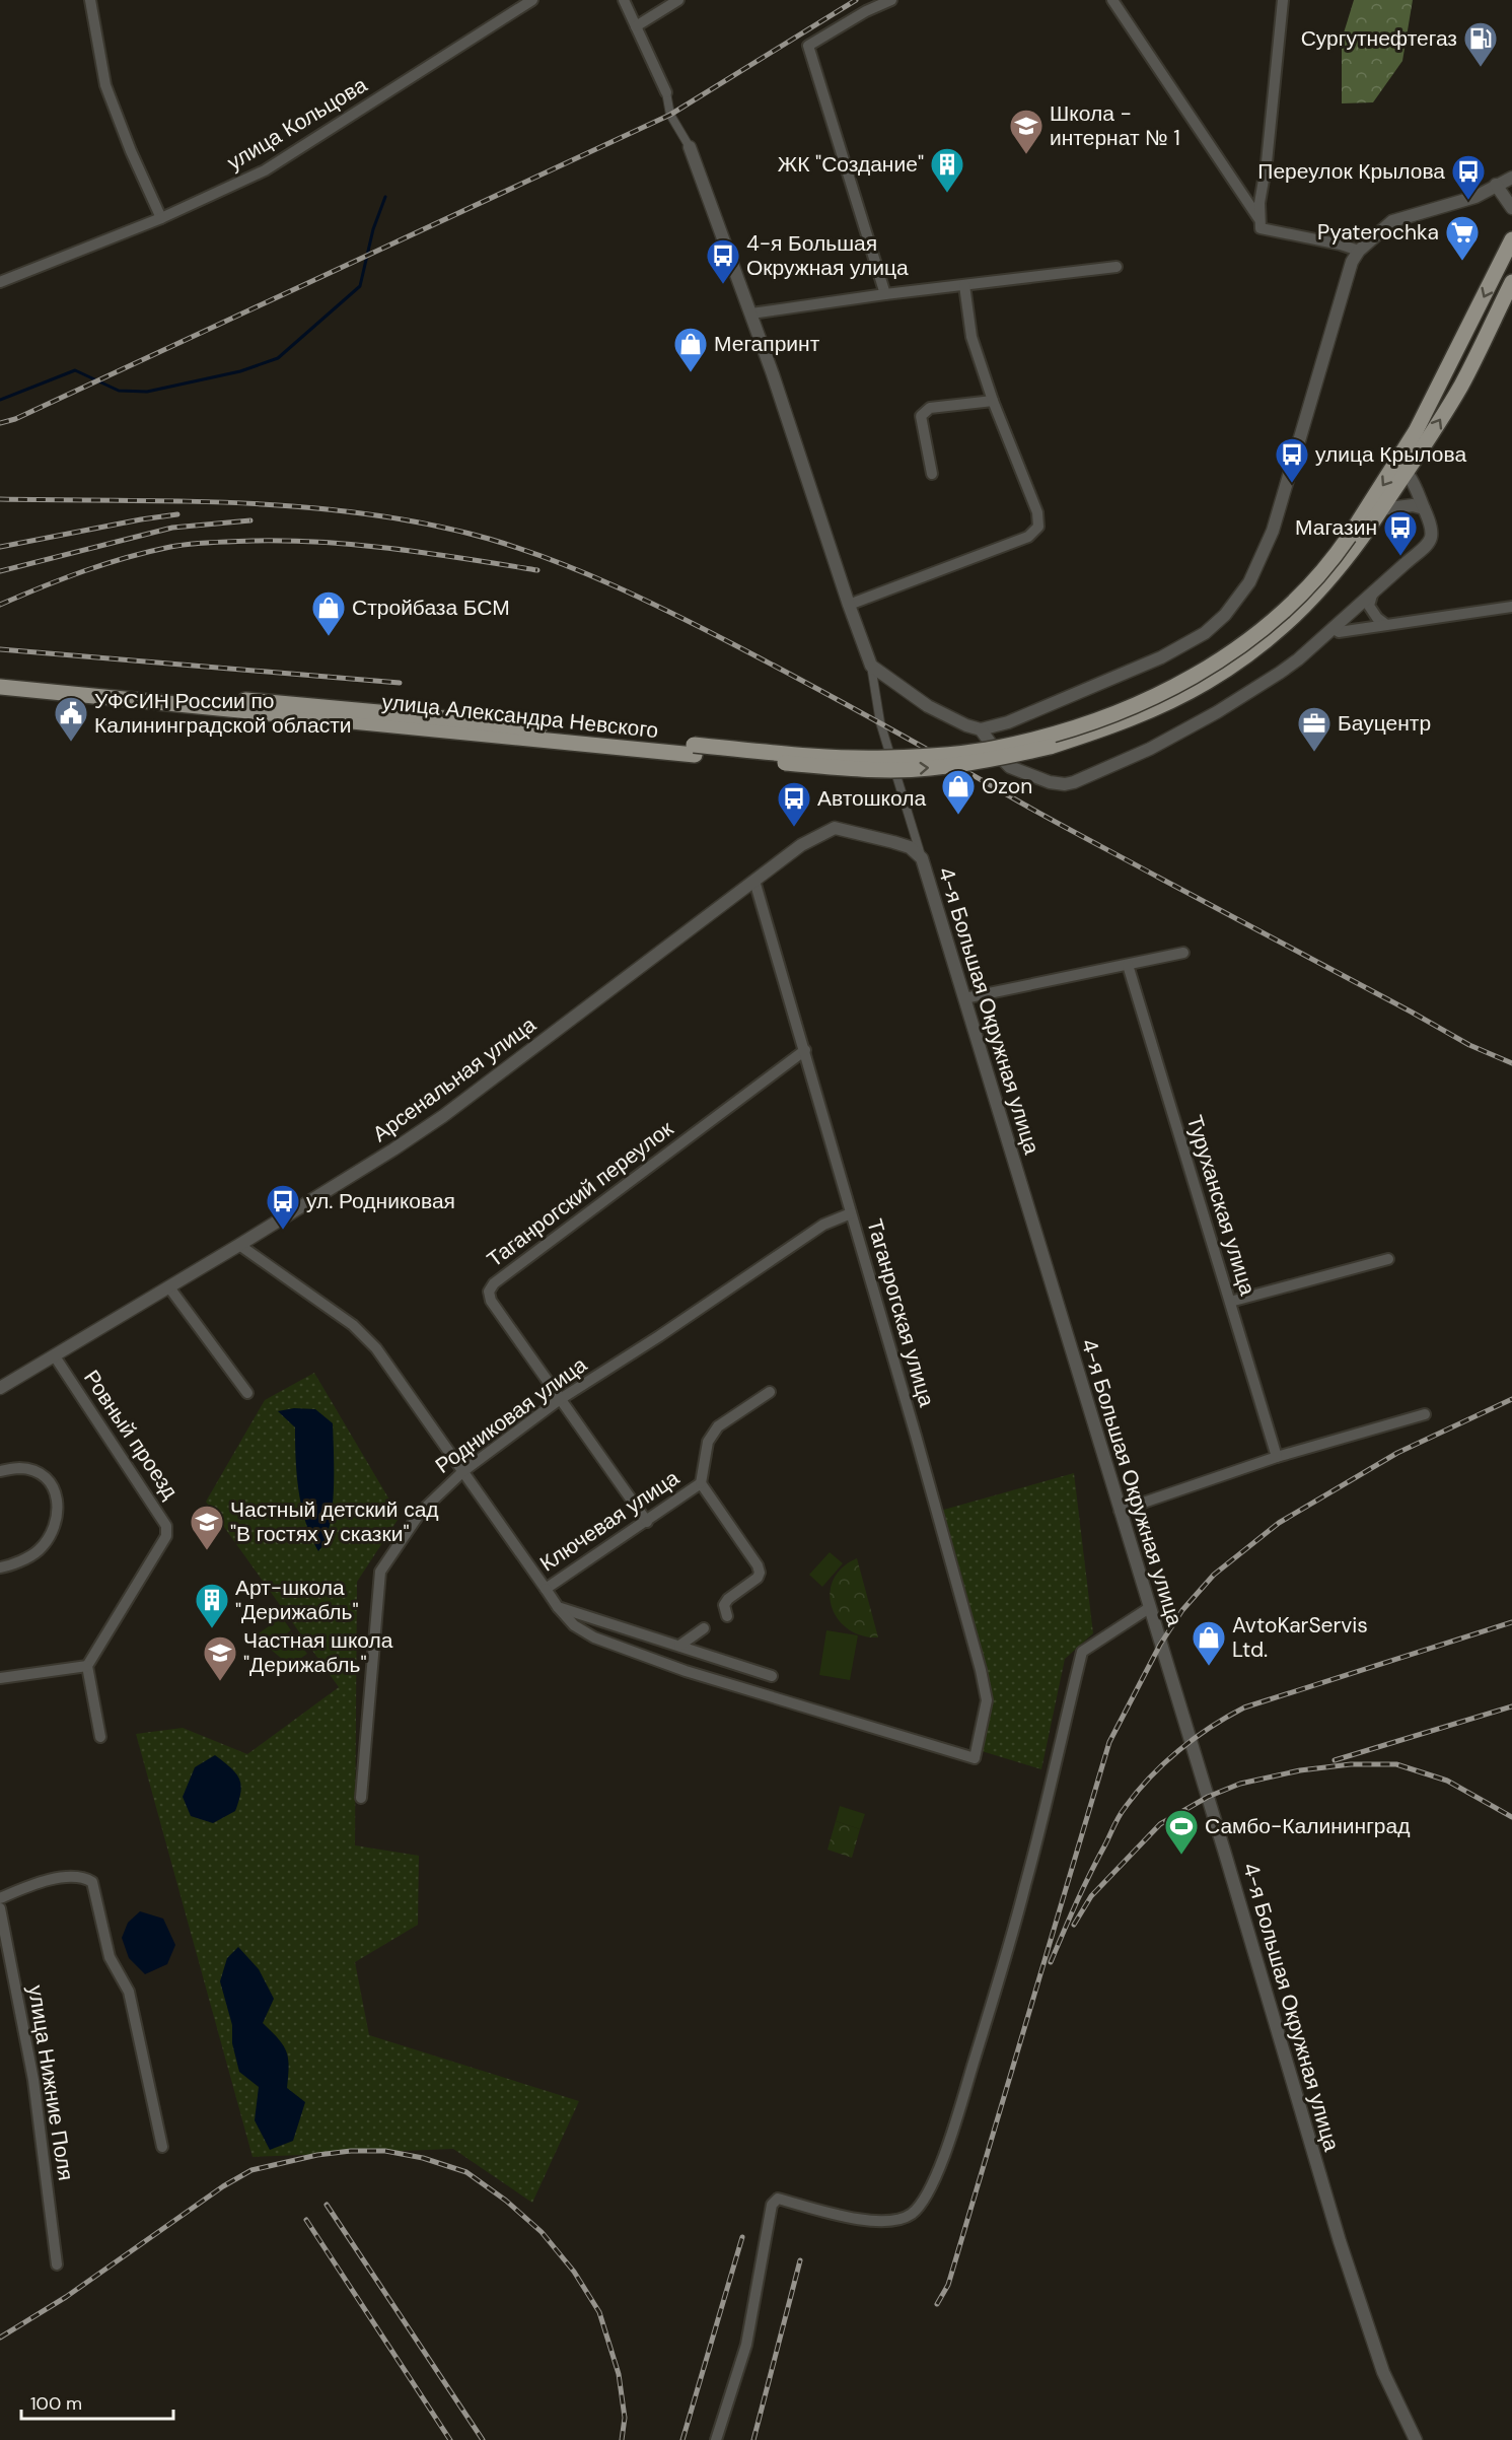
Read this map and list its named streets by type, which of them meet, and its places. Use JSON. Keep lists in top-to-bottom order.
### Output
{
  "streets": {
    "main road": ["улица Александра Невского"],
    "street": [
      "улица Кольцова",
      "4-я Большая Окружная улица",
      "Арсенальная улица",
      "Таганрогский переулок",
      "Туруханская улица",
      "Таганрогская улица",
      "Родниковая улица",
      "Ровный проезд",
      "Ключевая улица",
      "улица Нижние Поля"
    ]
  },
  "crossings": [
    ["4-я Большая Окружная улица", "Арсенальная улица"],
    ["Арсенальная улица", "Таганрогская улица"],
    ["Арсенальная улица", "Ровный проезд"],
    ["Арсенальная улица", "Ключевая улица"],
    ["Таганрогский переулок", "Таганрогская улица"],
    ["Таганрогский переулок", "Родниковая улица"],
    ["Таганрогский переулок", "Ключевая улица"],
    ["Таганрогская улица", "Родниковая улица"],
    ["Родниковая улица", "Ключевая улица"]
  ],
  "places": {
    "fuel station": ["Сургутнефтегаз"],
    "school or university": ["Школа - интернат № 1", "Частный детский сад \"В гостях у сказки\"", "Частная школа \"Дерижабль\""],
    "building": ["ЖК \"Создание\"", "Арт-школа \"Дерижабль\""],
    "bus stop": [
      "Переулок Крылова",
      "4-я Большая Окружная улица",
      "улица Крылова",
      "Магазин",
      "Автошкола",
      "ул. Родниковая"
    ],
    "supermarket": ["Pyaterochka"],
    "shop": [
      "Мегапринт",
      "Стройбаза БСМ",
      "Ozon",
      "AvtoKarServis Ltd."
    ],
    "public building": ["УФСИН России по Калининградской области"],
    "office": ["Бауцентр"],
    "sports": ["Самбо-Калининград"]
  },
  "scale_bar": "100 m"
}
